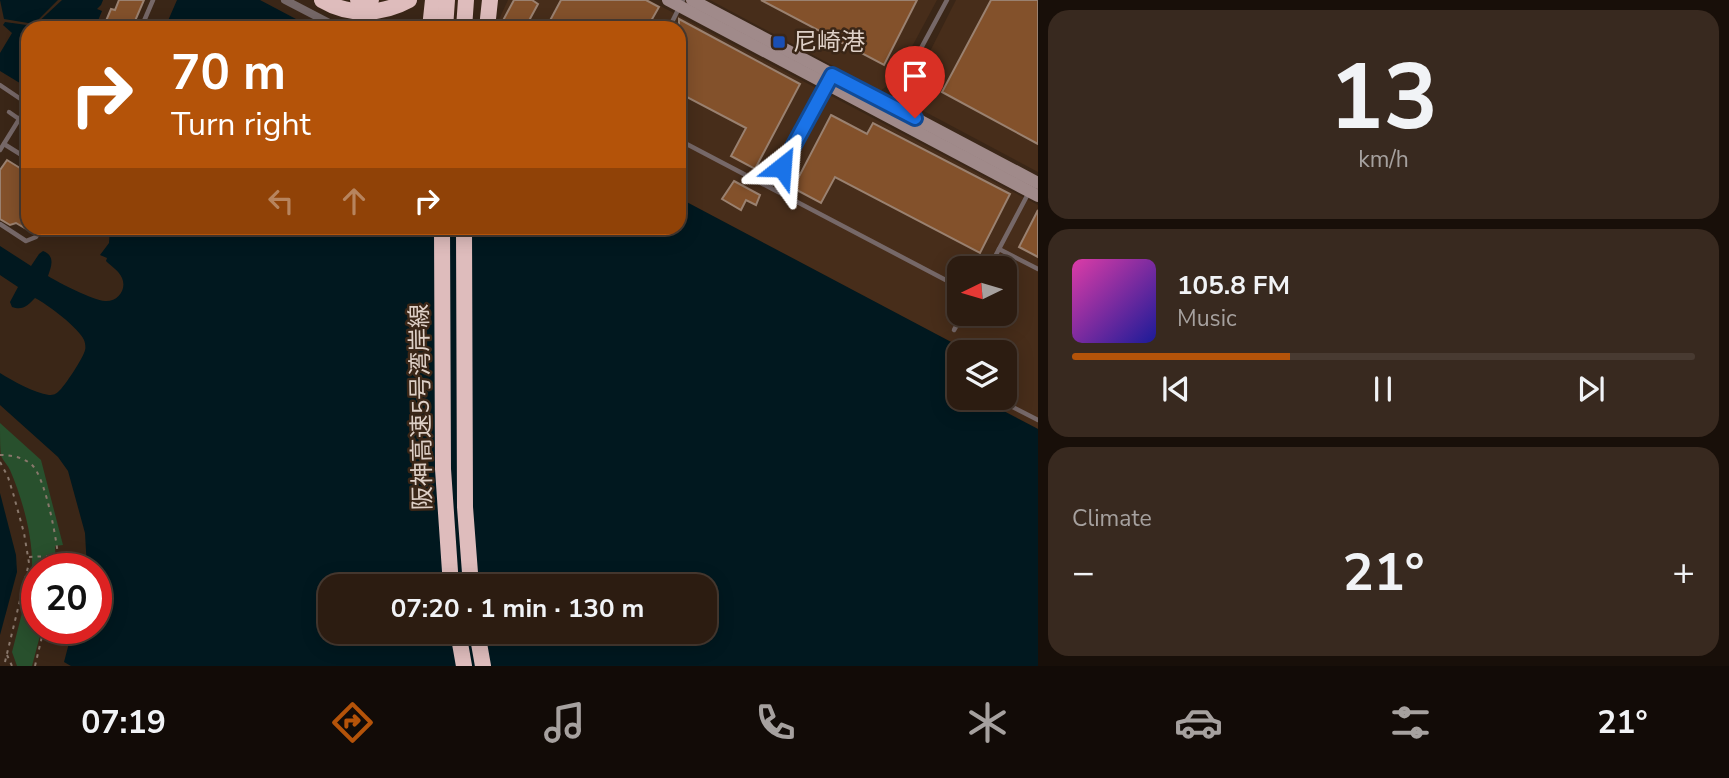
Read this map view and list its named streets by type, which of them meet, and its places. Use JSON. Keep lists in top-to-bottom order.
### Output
{
  "streets": {
    "highway": ["阪神高速5号湾岸線"]
  },
  "places": {
    "transit": ["尼崎港"]
  },
  "north": "left",
  "page": {
    "tile": [
      ["13", "km/h"],
      "Climate"
    ],
    "turn": ["70 m", "Turn right"],
    "song": ["105.8 FM", "Music"],
    "heat": ["−", "21°", "+"],
    "limit": "20",
    "trip": "07:20 · 1 min · 130 m",
    "tabs": ["07:19", "21°"]
  }
}
